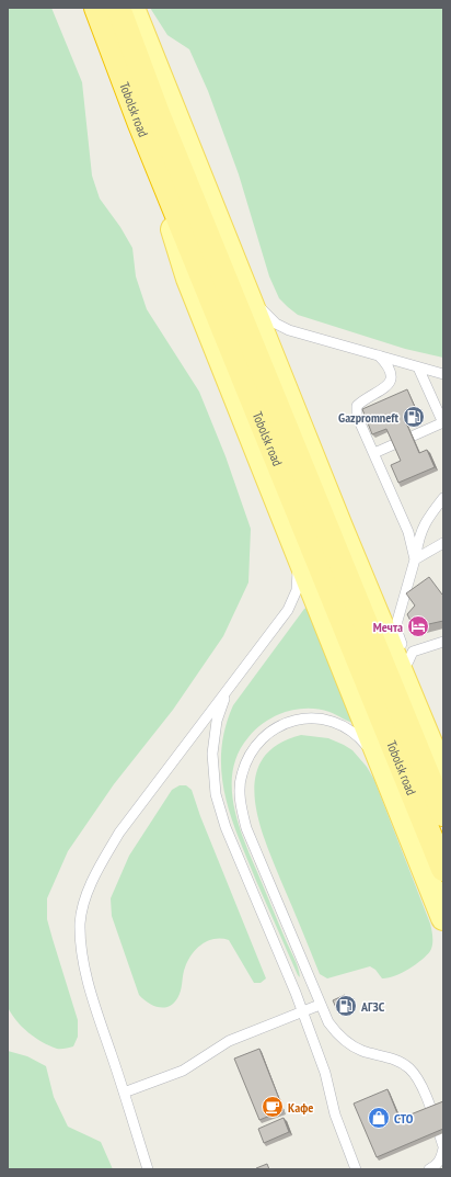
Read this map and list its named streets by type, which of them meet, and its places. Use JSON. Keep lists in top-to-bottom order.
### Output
{
  "streets": {
    "highway": ["Tobolsk road"]
  },
  "places": {
    "fuel station": ["Gazpromneft", "АГЗС"],
    "hotel": ["Мечта"],
    "cafe": ["Кафе"],
    "shop": ["СТО"]
  }
}
